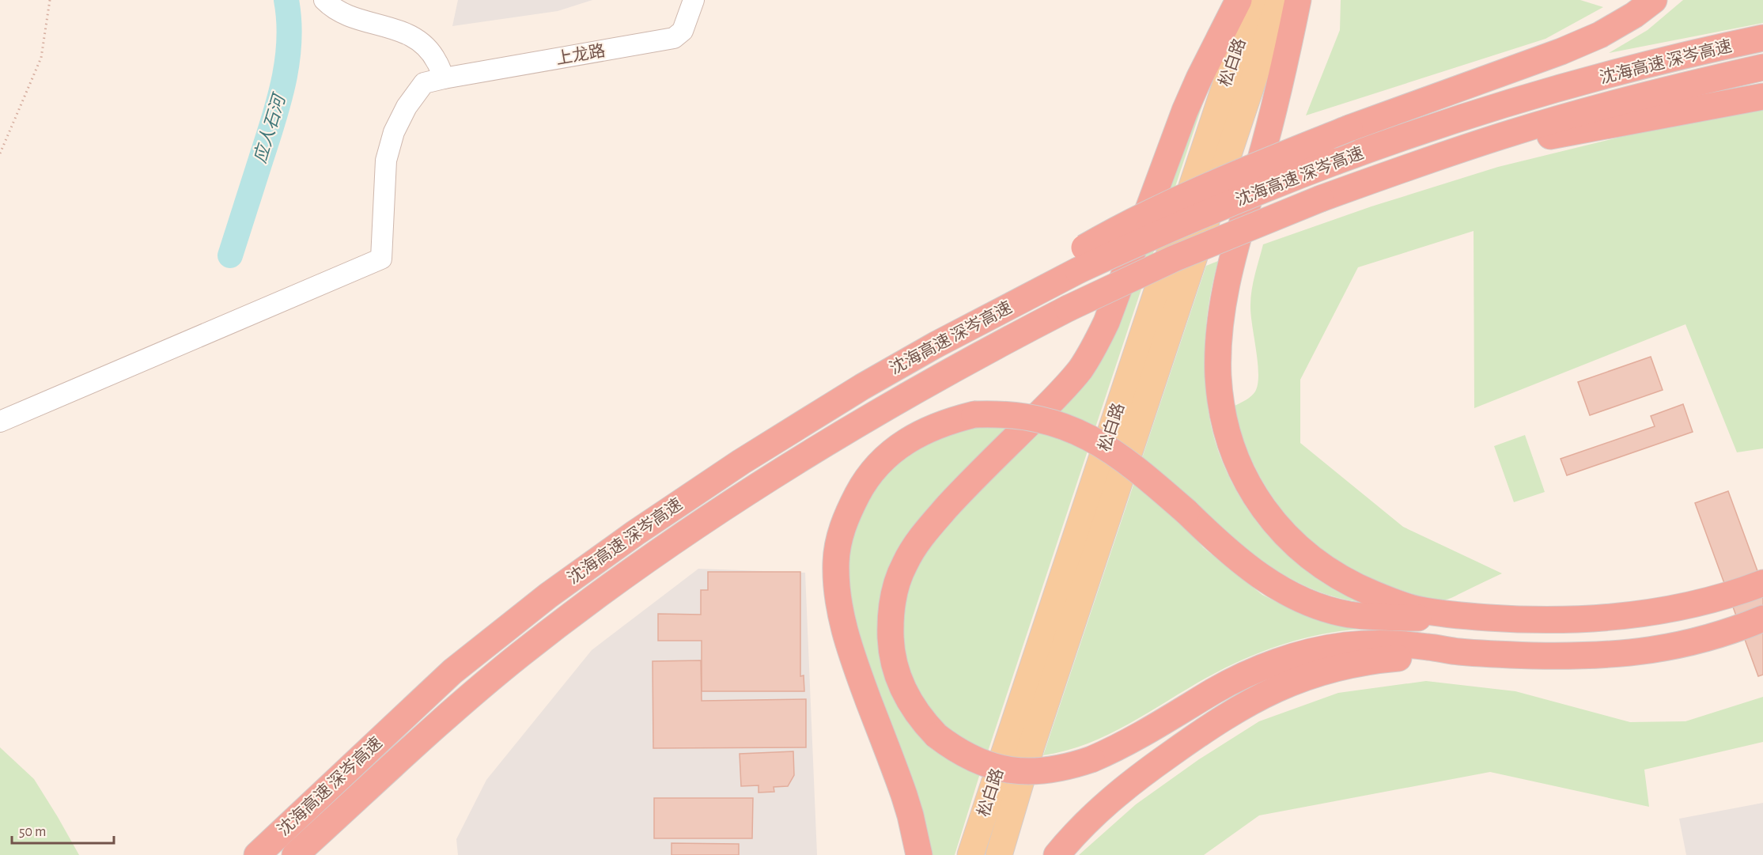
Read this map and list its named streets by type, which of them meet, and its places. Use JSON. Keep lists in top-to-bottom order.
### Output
{
  "streets": {
    "highway": ["沈海高速 深岑高速"],
    "main road": ["松白路"],
    "street": ["上龙路"]
  },
  "water": ["应人石河"],
  "scale_bar": "50 m"
}
